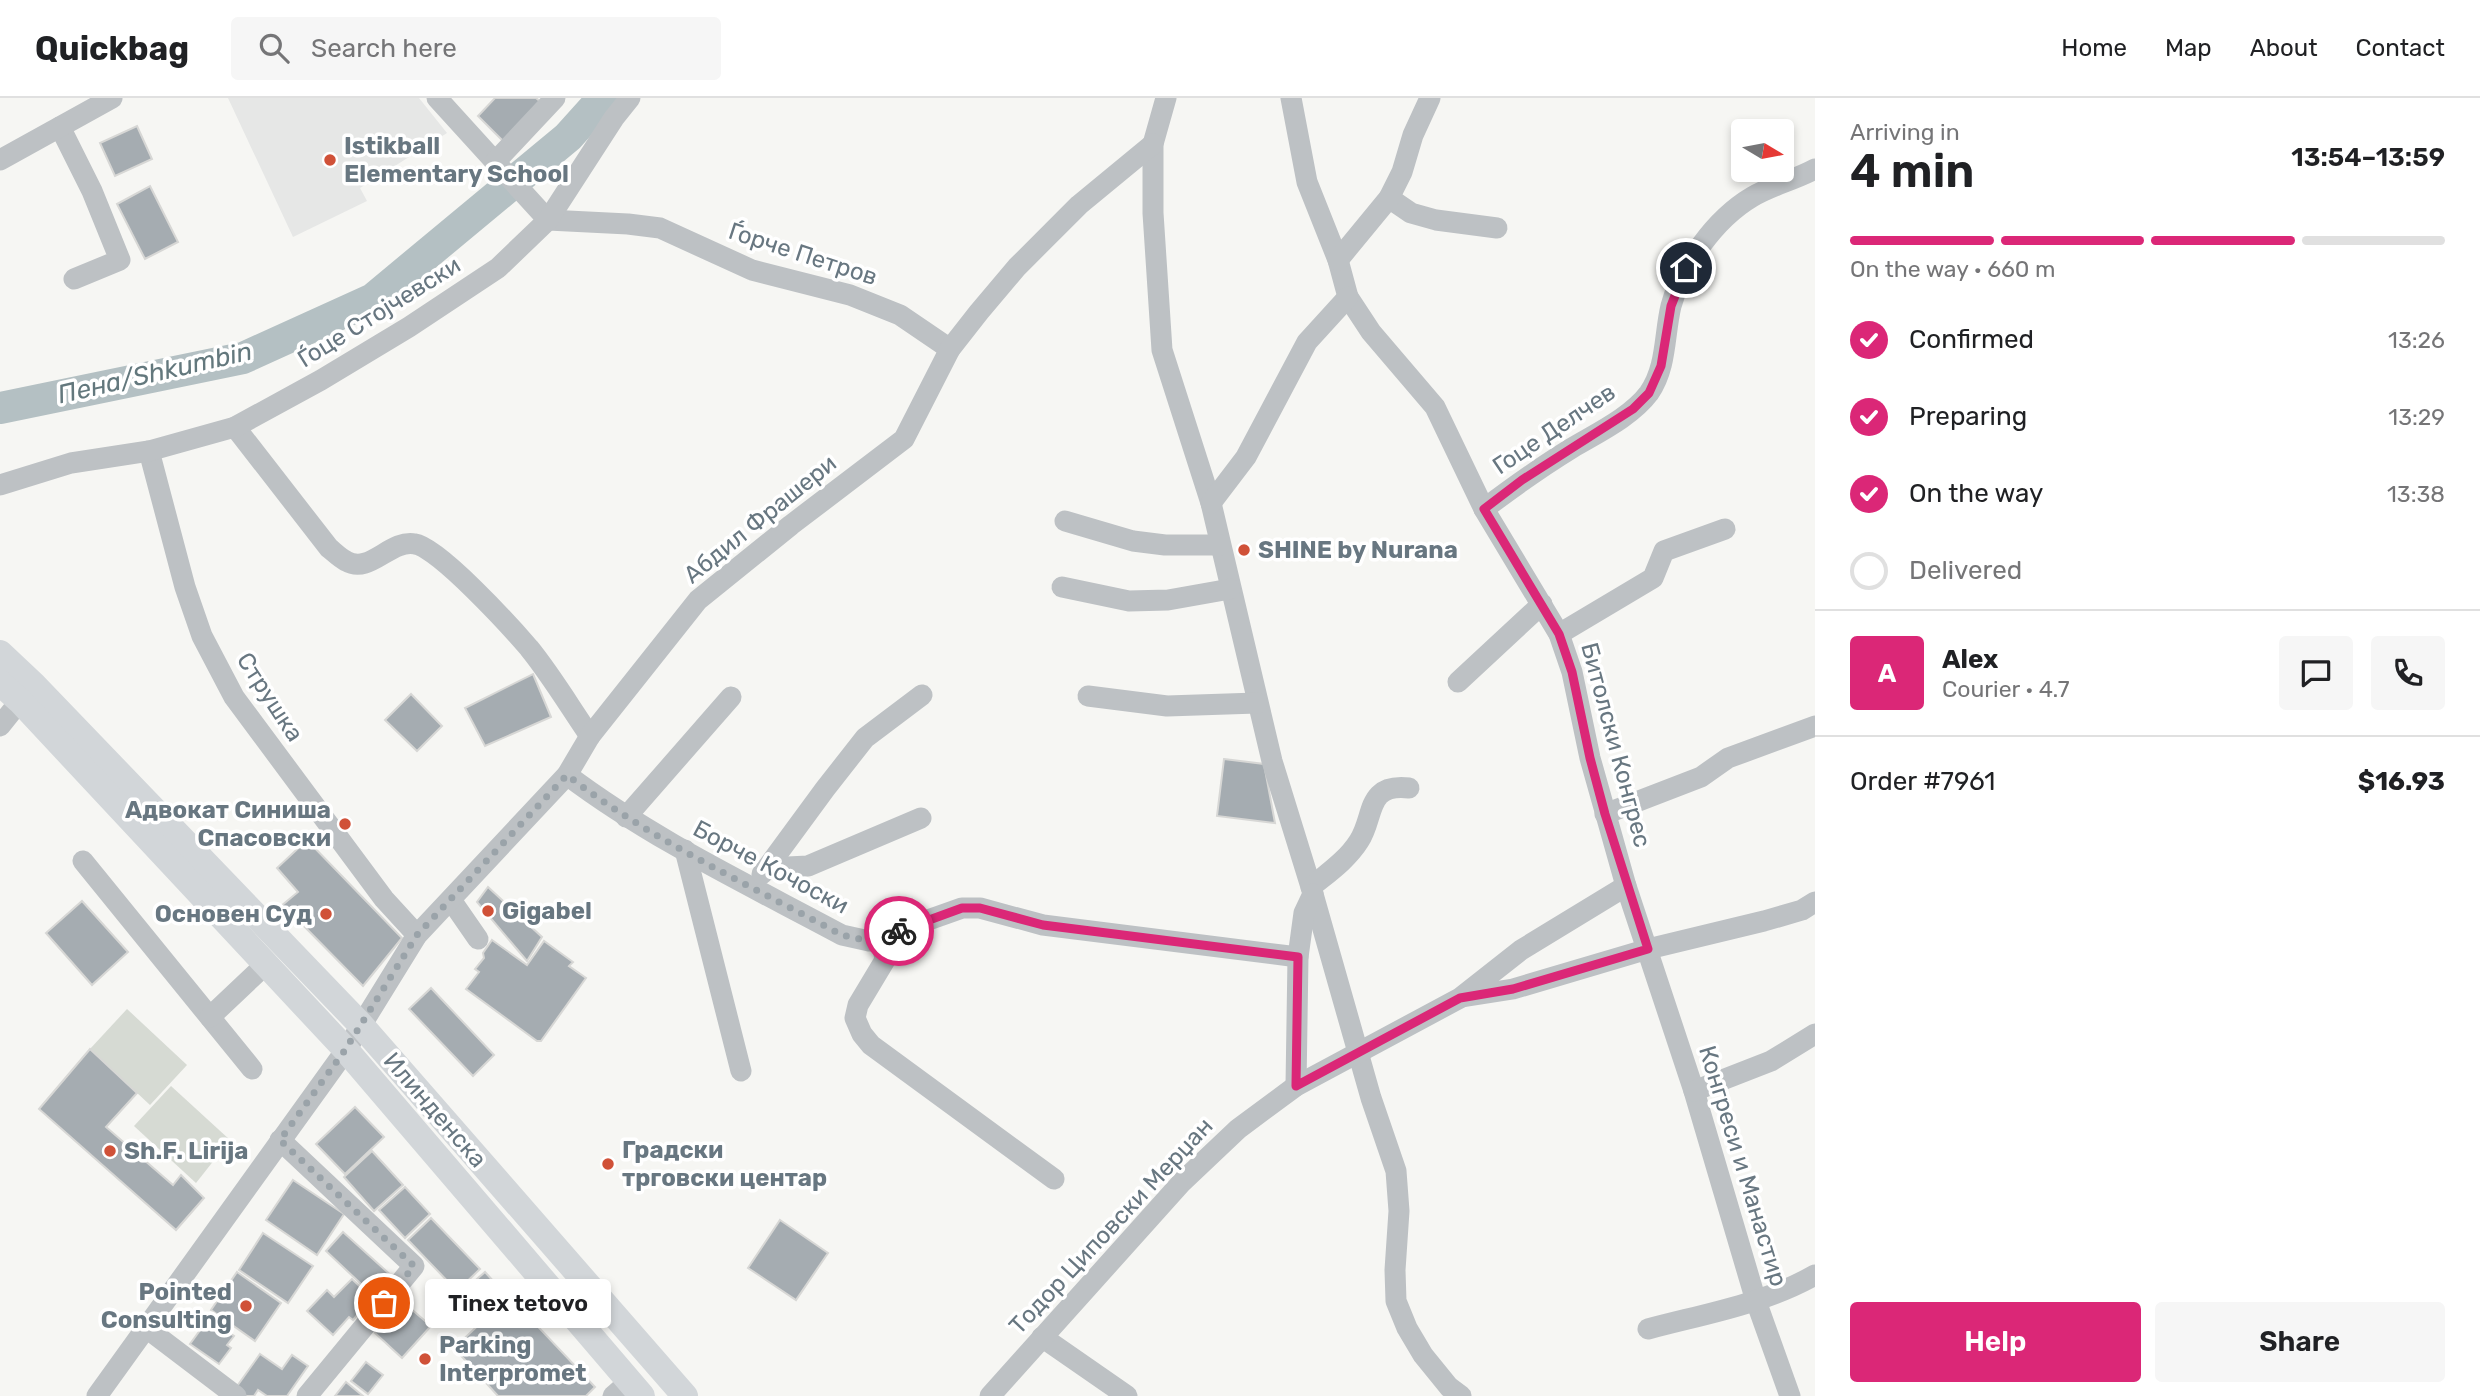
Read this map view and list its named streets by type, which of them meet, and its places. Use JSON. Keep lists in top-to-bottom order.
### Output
{
  "streets": {
    "main road": ["Илинденска"],
    "street": [
      "Ѓорче Петров",
      "Ѓоце Стојчевски",
      "Гоце Делчев",
      "Абдил Фрашери",
      "Струшка",
      "Битолски Конгрес",
      "Борче Кочоски",
      "Конгреси и Манастир",
      "Тодор Циповски Мерџан"
    ]
  },
  "crossings": [
    ["Ѓорче Петров", "Ѓоце Стојчевски"],
    ["Ѓорче Петров", "Абдил Фрашери"],
    ["Ѓоце Стојчевски", "Струшка"],
    ["Гоце Делчев", "Битолски Конгрес"],
    ["Абдил Фрашери", "Струшка"],
    ["Абдил Фрашери", "Борче Кочоски"],
    ["Абдил Фрашери", "Илинденска"],
    ["Битолски Конгрес", "Конгреси и Манастир"],
    ["Битолски Конгрес", "Тодор Циповски Мерџан"],
    ["Конгреси и Манастир", "Тодор Циповски Мерџан"]
  ],
  "water": ["Пена/Shkumbin"],
  "places": [
    "Istikball Elementary School",
    "SHINE by Nurana",
    "Адвокат Синиша Спасовски",
    "Gigabel",
    "Основен Суд",
    "Sh.F. Lirija",
    "Градски трговски центар",
    "Tinex tetovo",
    "Pointed Consulting",
    "Parking Interpromet"
  ],
  "north": "right",
  "page": {
    "header": "Quickbag",
    "search": "Search here",
    "nav": [
      "Home",
      "Map",
      "About",
      "Contact"
    ],
    "heading": ["4 min", "Arriving in", "13:54–13:59"],
    "panel": [
      "Alex",
      "Courier · 4.7",
      "Order #7961",
      "$16.93"
    ],
    "bar": "On the way · 660 m",
    "list": [
      ["Confirmed", "13:26"],
      ["Preparing", "13:29"],
      ["On the way", "13:38"],
      "Delivered"
    ],
    "round": "A",
    "bubble": "Tinex tetovo",
    "buttons": ["Help", "Share"]
  }
}
